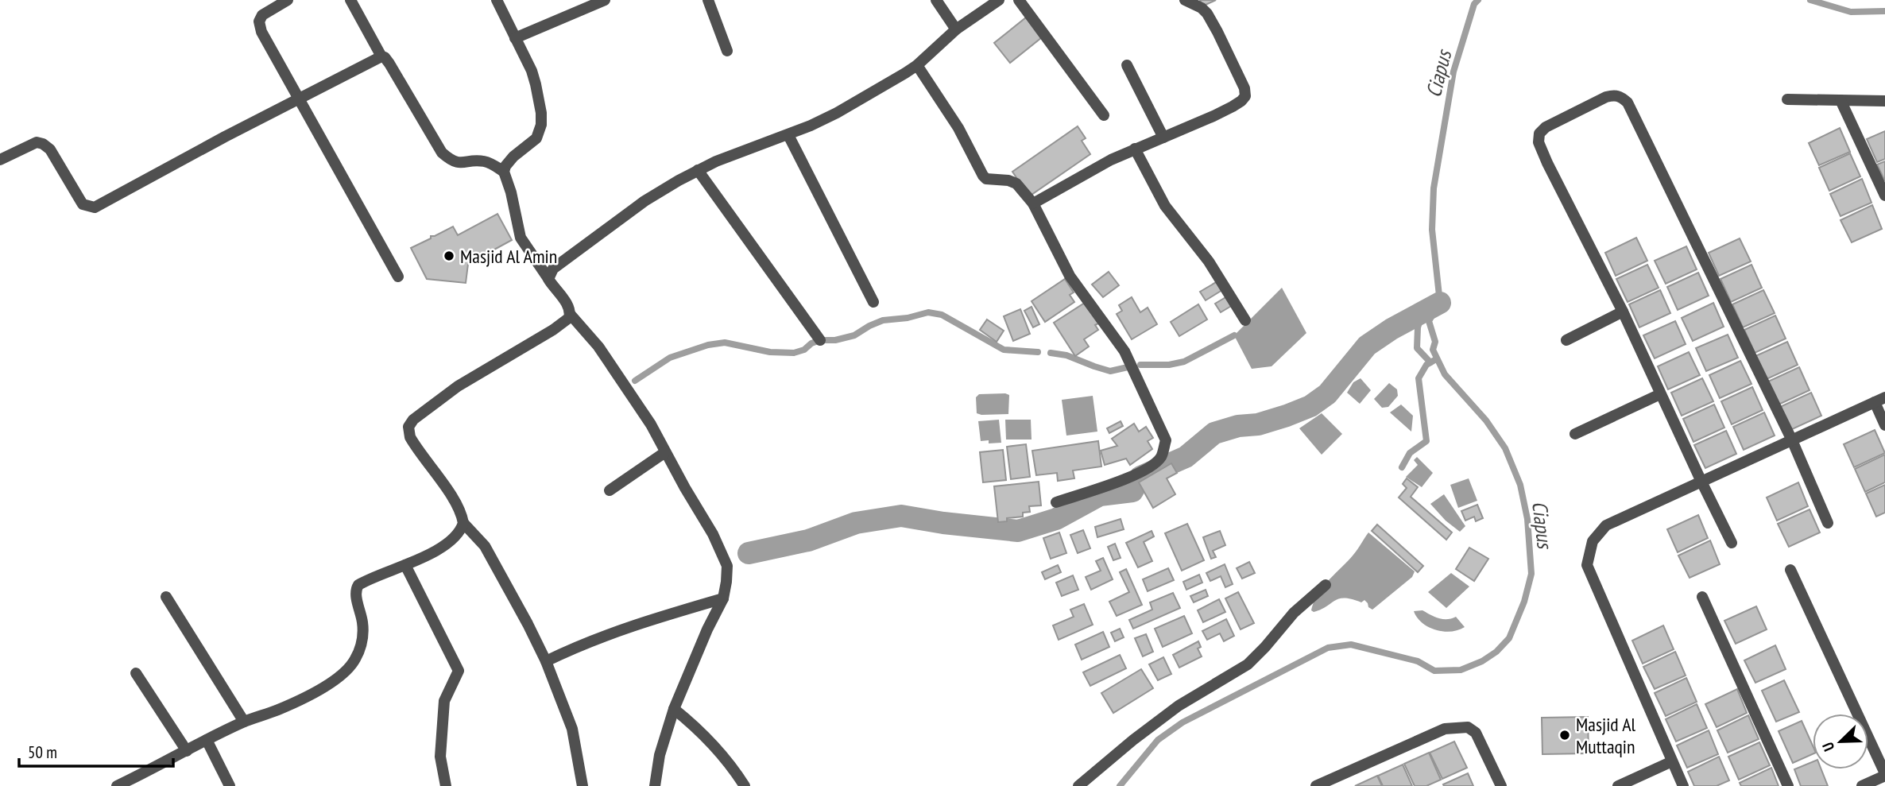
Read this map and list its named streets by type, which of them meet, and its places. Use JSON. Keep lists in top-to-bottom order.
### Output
{
  "water": ["Ciapus"],
  "places": ["Masjid Al Amin", "Masjid Al Muttaqin"],
  "scale_bar": "50 m",
  "north": "bottom left"
}
